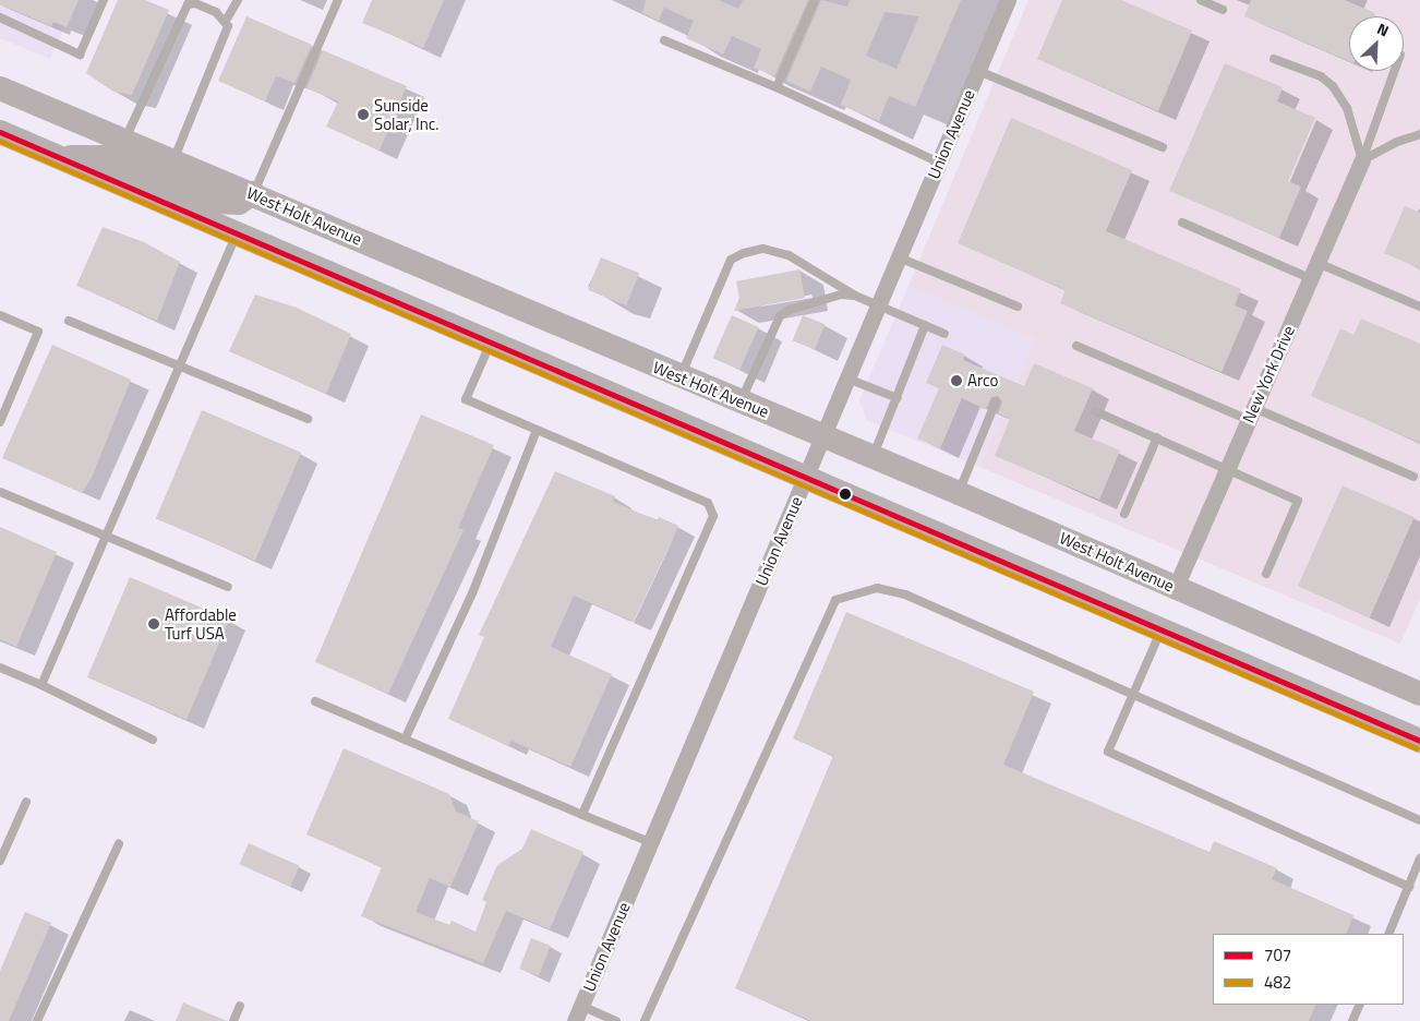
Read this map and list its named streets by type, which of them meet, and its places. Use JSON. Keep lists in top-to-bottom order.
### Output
{
  "streets": {
    "main road": ["West Holt Avenue"],
    "street": ["Union Avenue", "New York Drive"]
  },
  "crossings": [
    ["Union Avenue", "West Holt Avenue"],
    ["West Holt Avenue", "New York Drive"]
  ],
  "places": ["Sunside Solar, Inc.", "Arco", "Affordable Turf USA"],
  "lines": ["transit line 707", "transit line 482"],
  "legend": ["707", "482"],
  "north": "top right"
}
